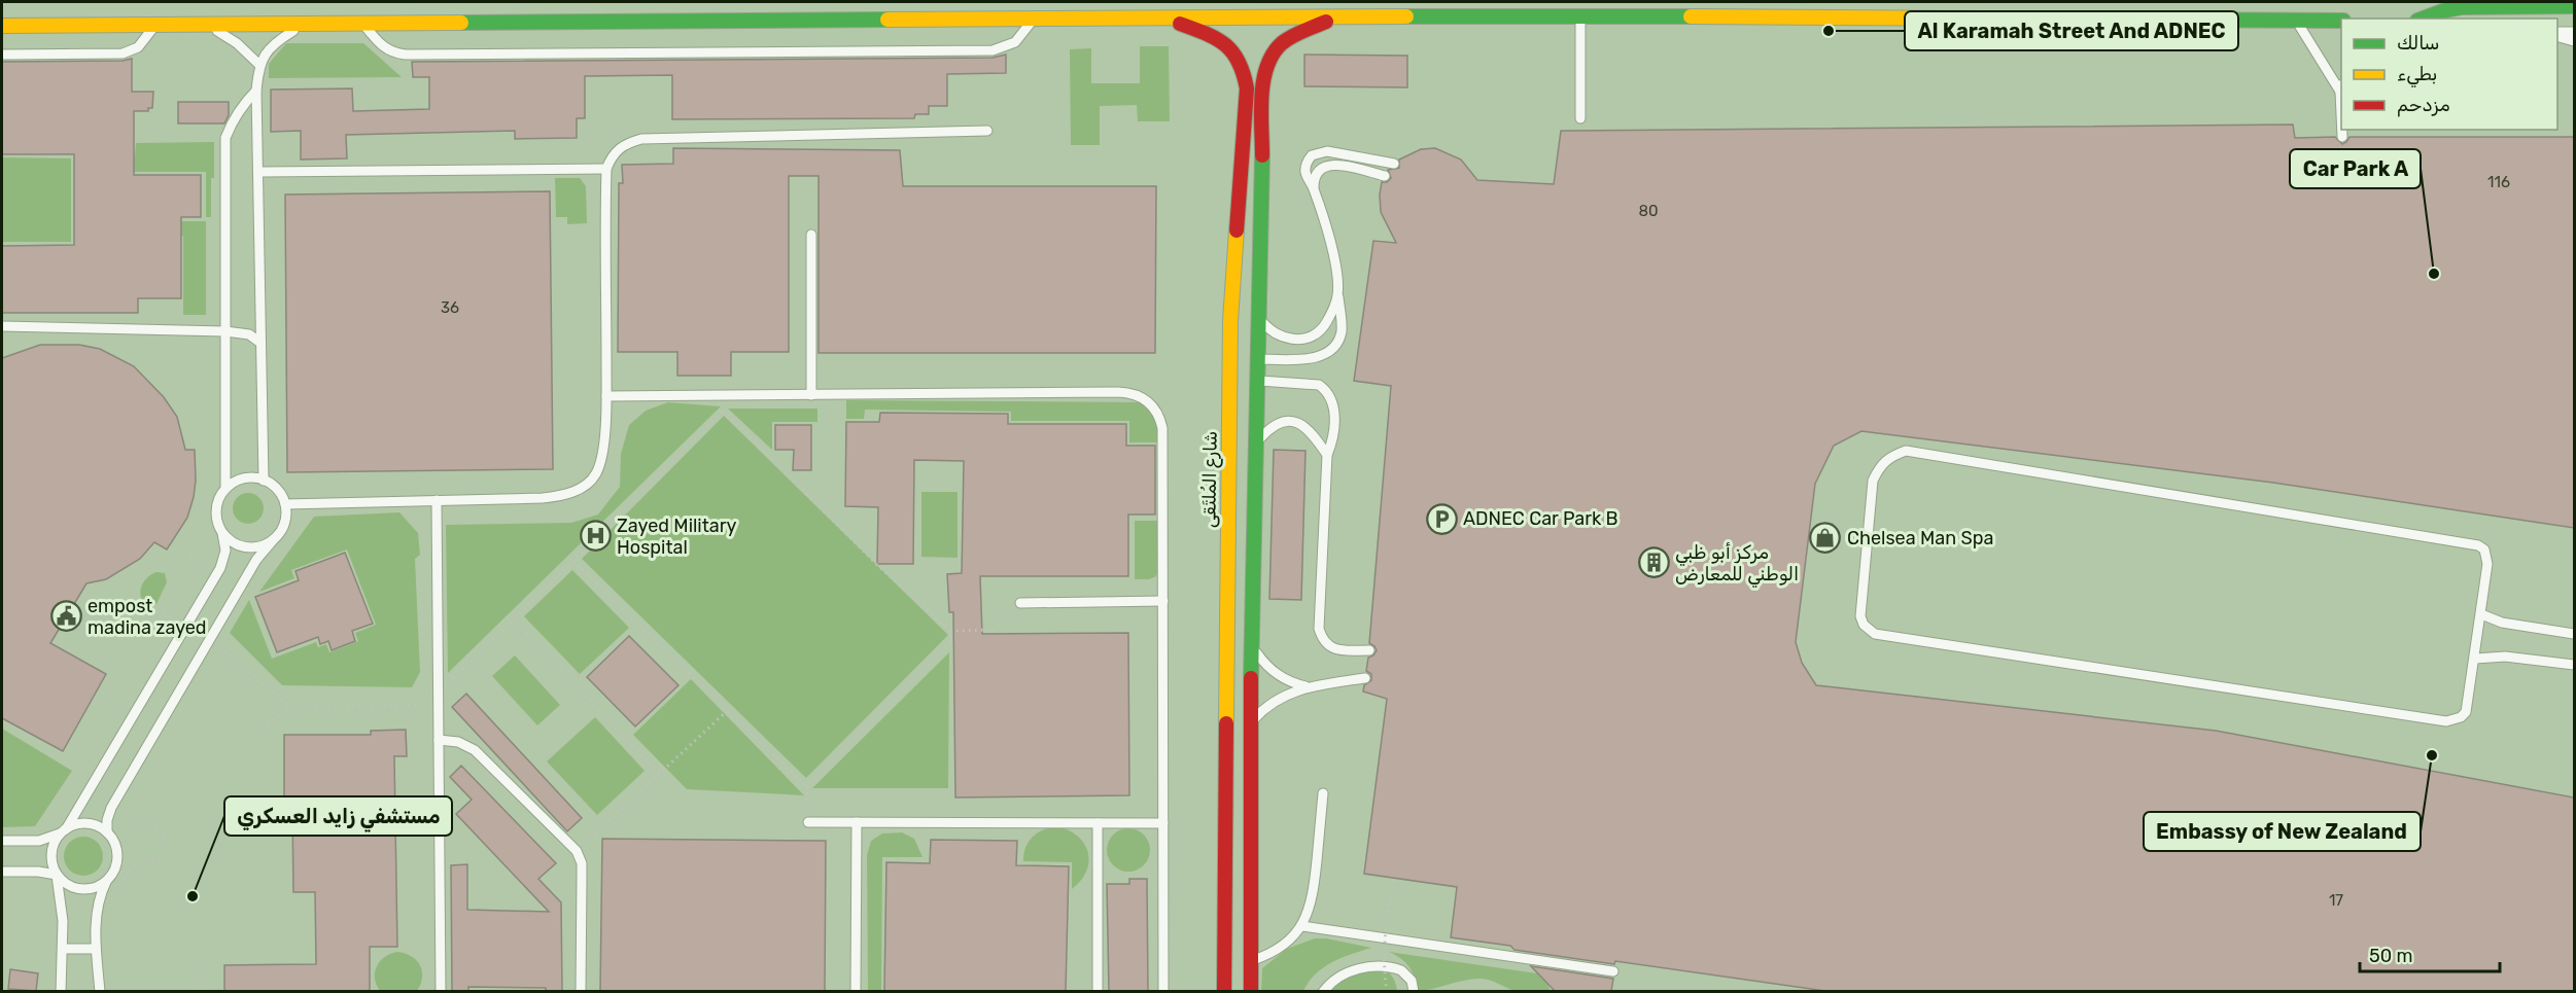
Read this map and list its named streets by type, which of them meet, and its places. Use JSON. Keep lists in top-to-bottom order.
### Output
{
  "streets": {
    "street": ["شارع المُلتَقى"]
  },
  "places": {
    "other": [
      "Al Karamah Street And ADNEC",
      "Car Park A",
      "Embassy of New Zealand",
      "مستشفي زايد العسكري"
    ],
    "parking": ["ADNEC Car Park B"],
    "hospital": ["Zayed Military Hospital"],
    "shop": ["Chelsea Man Spa"],
    "building": ["مركز أبو ظبي الوطني للمعارض"],
    "public building": ["empost madina zayed"]
  },
  "house_numbers": [
    "116",
    "80",
    "36",
    "17"
  ],
  "legend": ["سالك", "بطيء", "مزدحم"],
  "scale_bar": "50 m"
}
